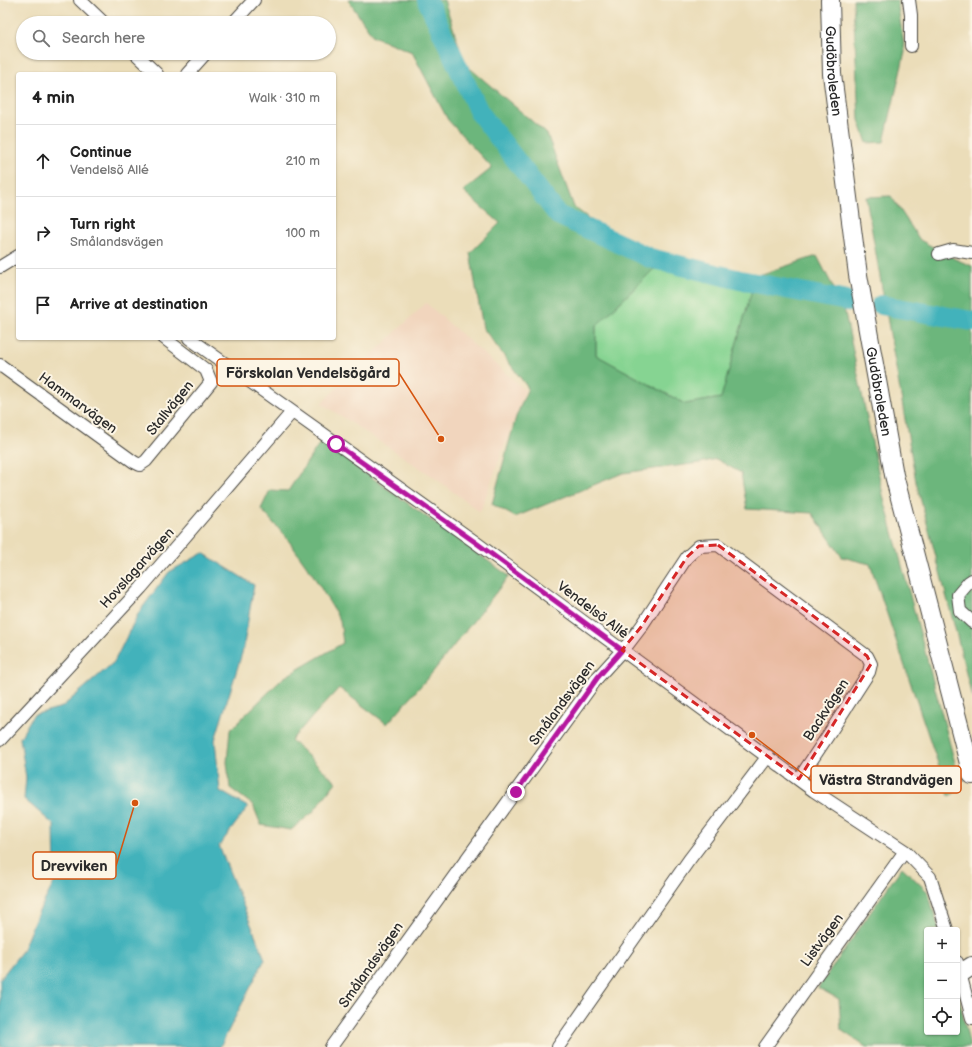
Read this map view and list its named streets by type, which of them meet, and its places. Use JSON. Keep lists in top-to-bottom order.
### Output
{
  "streets": {
    "main road": ["Gudöbroleden"],
    "street": [
      "Hammarvägen",
      "Stallvägen",
      "Hovslagarvägen",
      "Vendelsö Allé",
      "Smålandsvägen",
      "Backvägen",
      "Listvägen"
    ]
  },
  "crossings": [
    ["Hammarvägen", "Stallvägen"],
    ["Hovslagarvägen", "Vendelsö Allé"],
    ["Vendelsö Allé", "Smålandsvägen"],
    ["Vendelsö Allé", "Backvägen"],
    ["Vendelsö Allé", "Listvägen"],
    ["Smålandsvägen", "Backvägen"]
  ],
  "places": ["Förskolan Vendelsögård", "Västra Strandvägen", "Drevviken"],
  "page": {
    "search": "Search here",
    "heading": ["4 min", "Walk · 310 m"],
    "list": [
      ["Continue", "Vendelsö Allé", "210 m"],
      ["Turn right", "Smålandsvägen", "100 m"],
      "Arrive at destination"
    ],
    "map_buttons": ["+", "−"]
  }
}
